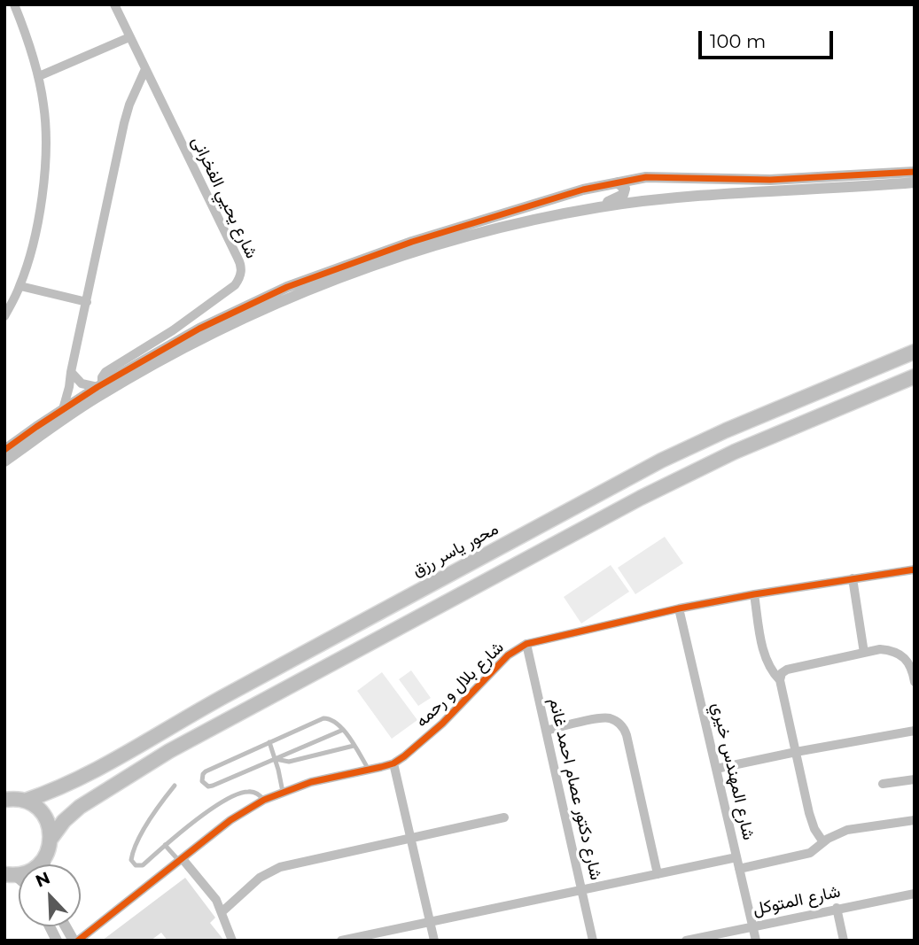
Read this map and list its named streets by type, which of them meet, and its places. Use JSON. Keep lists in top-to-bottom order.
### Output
{
  "streets": {
    "main road": ["محور ياسر رزق"],
    "street": [
      "شارع يحيي الفخرانى",
      "شارع بلال و رحمه",
      "شارع المهندس خيري",
      "شارع دكتور عصام احمد غانم",
      "شارع المتوكل"
    ]
  },
  "crossings": [
    ["شارع بلال و رحمه", "شارع المهندس خيري"],
    ["شارع بلال و رحمه", "شارع دكتور عصام احمد غانم"],
    ["شارع المهندس خيري", "شارع المتوكل"]
  ],
  "scale_bar": "100 m",
  "north": "top left"
}
